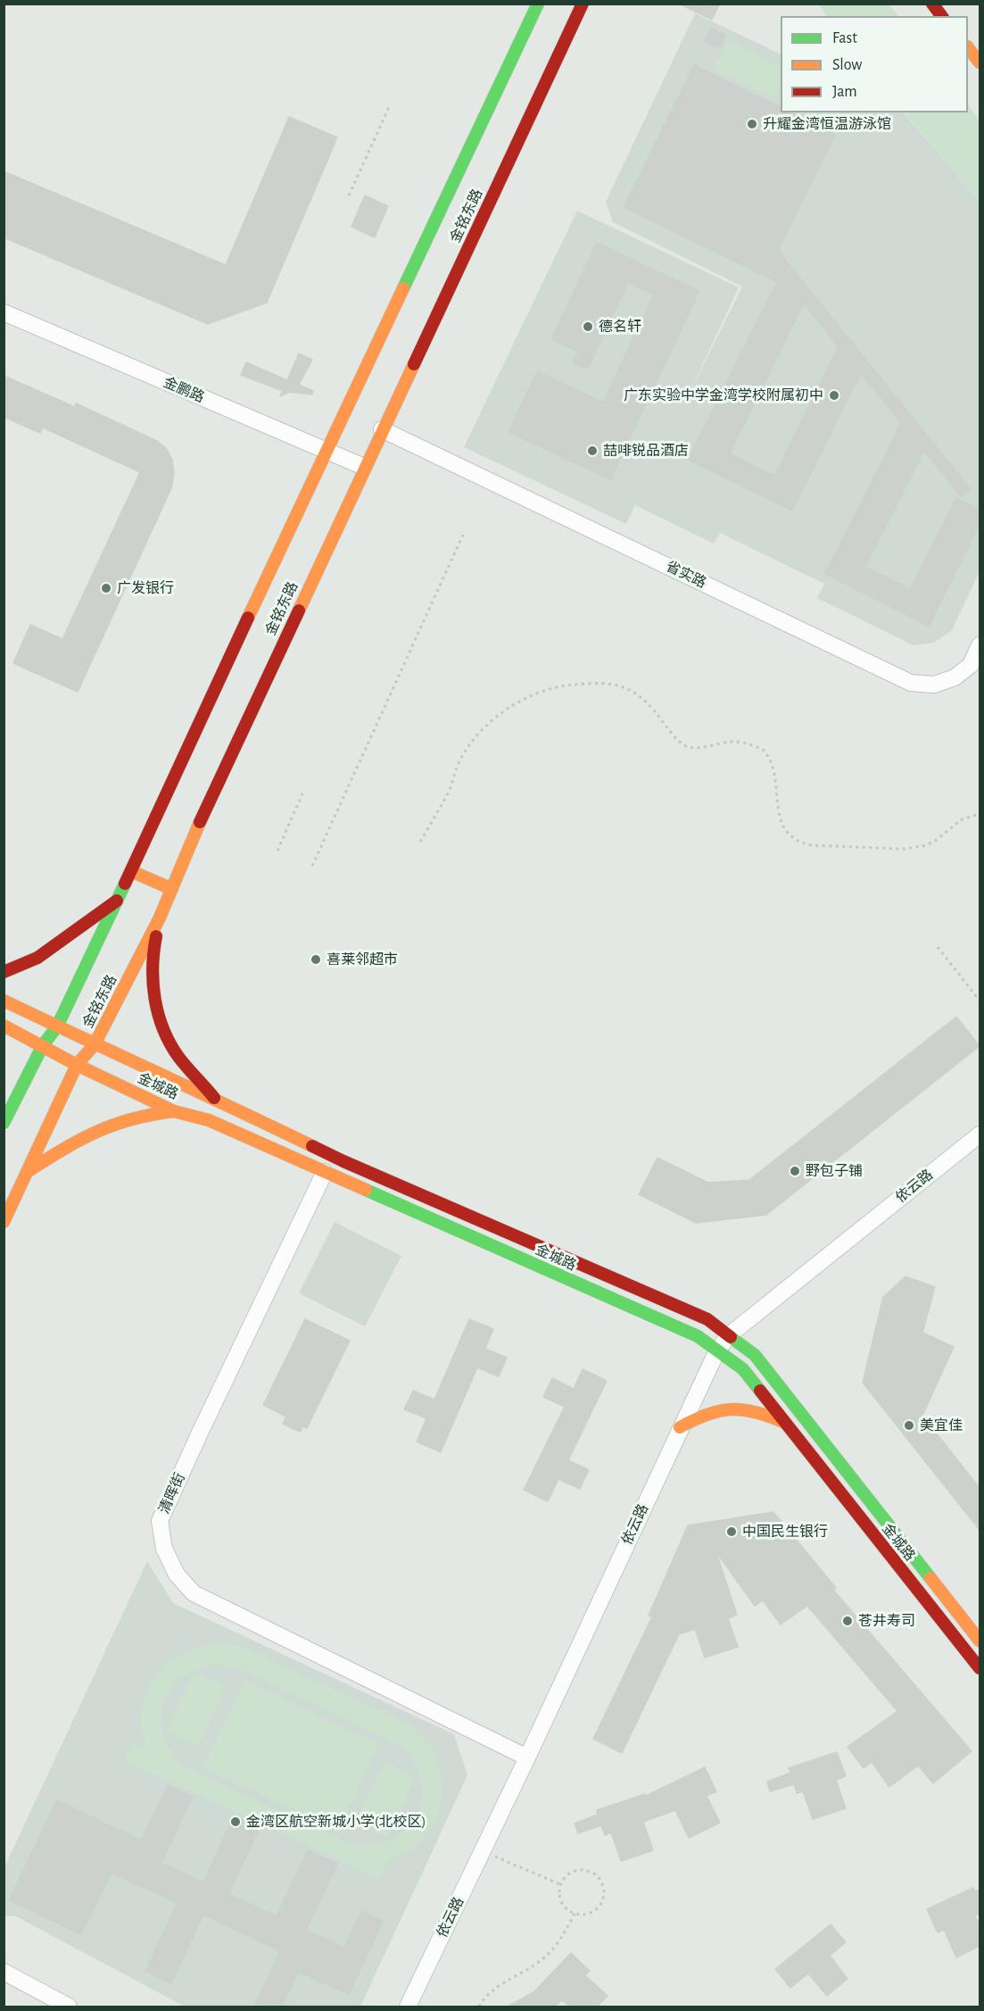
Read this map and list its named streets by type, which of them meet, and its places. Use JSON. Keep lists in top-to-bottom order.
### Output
{
  "streets": {
    "main road": ["金铭东路", "金城路"],
    "street": [
      "金鹏路",
      "省实路",
      "依云路",
      "清晖街"
    ]
  },
  "crossings": [
    ["金铭东路", "金鹏路"],
    ["金铭东路", "省实路"],
    ["金铭东路", "金城路"],
    ["金城路", "依云路"],
    ["金城路", "清晖街"],
    ["依云路", "清晖街"]
  ],
  "places": [
    "升耀金湾恒温游泳馆",
    "德名轩",
    "广东实验中学金湾学校附属初中",
    "喆啡锐品酒店",
    "广发银行",
    "喜莱邻超市",
    "野包子铺",
    "美宜佳",
    "中国民生银行",
    "苍井寿司",
    "金湾区航空新城小学(北校区)"
  ],
  "legend": ["Fast", "Slow", "Jam"]
}
